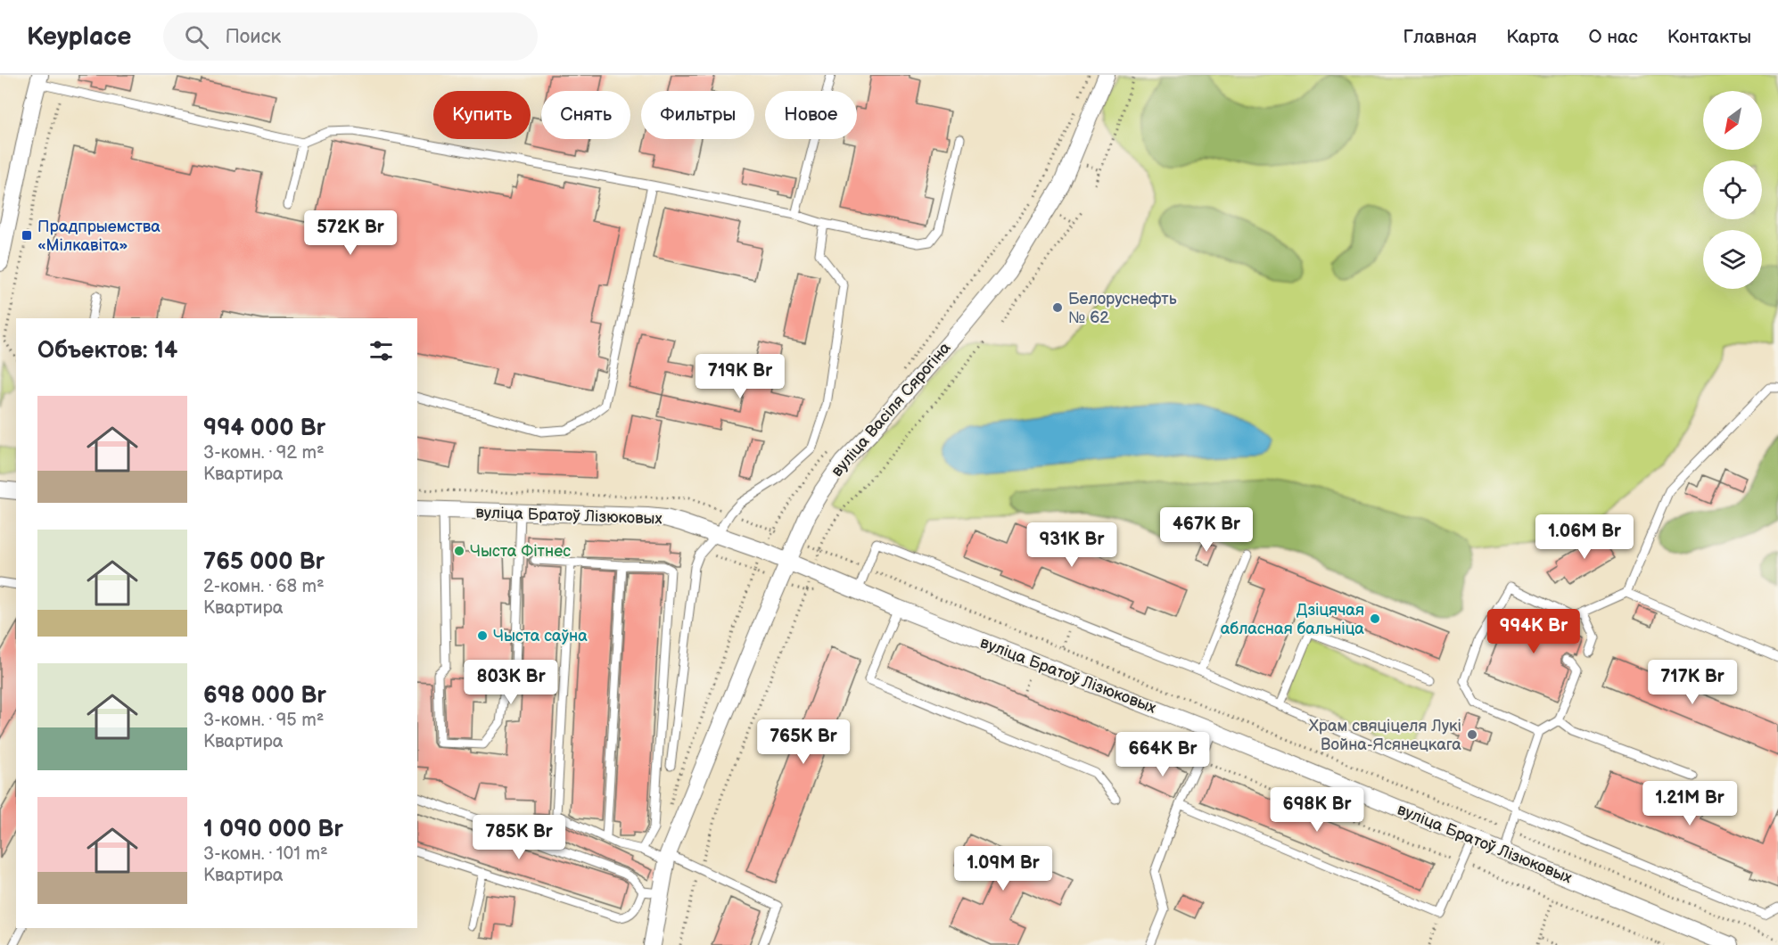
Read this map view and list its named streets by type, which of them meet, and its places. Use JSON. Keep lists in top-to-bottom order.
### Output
{
  "streets": {
    "street": ["вуліца Васіля Сярогіна", "вуліца Братоў Лізюковых"]
  },
  "crossings": [
    ["вуліца Васіля Сярогіна", "вуліца Братоў Лізюковых"]
  ],
  "places": {
    "transit": ["Прадпрыемства «Мілкавіта»"],
    "other": [
      "Белоруснефть № 62",
      "Чыста Фітнес",
      "Дзіцячая абласная бальніца",
      "Чыста саўна",
      "Храм свяціцеля Лукі Война-Ясянецкага"
    ]
  },
  "north": "bottom left",
  "page": {
    "header": "Keyplace",
    "search": "Поиск",
    "nav": [
      "Главная",
      "Карта",
      "О нас",
      "Контакты"
    ],
    "chip": [
      "Купить",
      "Снять",
      "Фильтры",
      "Новое"
    ],
    "price": [
      "572K Br",
      "719K Br",
      "467K Br",
      "1.06M Br",
      "931K Br",
      "994K Br",
      "803K Br",
      "717K Br",
      "765K Br",
      "664K Br",
      "1.21M Br",
      "698K Br",
      "785K Br",
      "1.09M Br"
    ],
    "heading": "Объектов: 14",
    "list": [
      {
        "name": "994 000 Br",
        "note": "3-комн. · 92 m² · Квартира"
      },
      {
        "name": "765 000 Br",
        "note": "2-комн. · 68 m² · Квартира"
      },
      {
        "name": "698 000 Br",
        "note": "3-комн. · 95 m² · Квартира"
      },
      {
        "name": "1 090 000 Br",
        "note": "3-комн. · 101 m² · Квартира"
      }
    ]
  }
}
